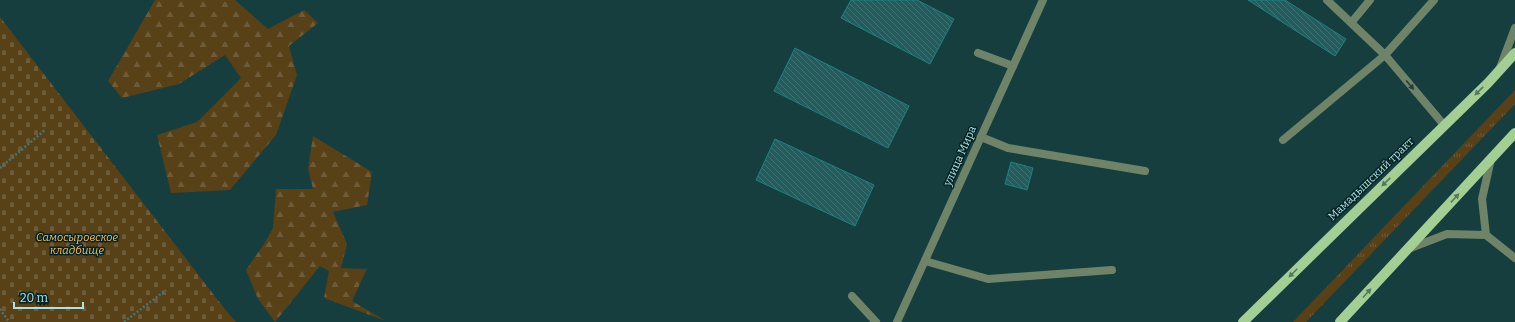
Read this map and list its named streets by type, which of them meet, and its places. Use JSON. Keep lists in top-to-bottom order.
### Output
{
  "streets": {
    "main road": ["Мамадышский тракт"],
    "street": ["улица Мира"]
  },
  "parks": ["Самосыровское кладбище"],
  "scale_bar": "20 m"
}
